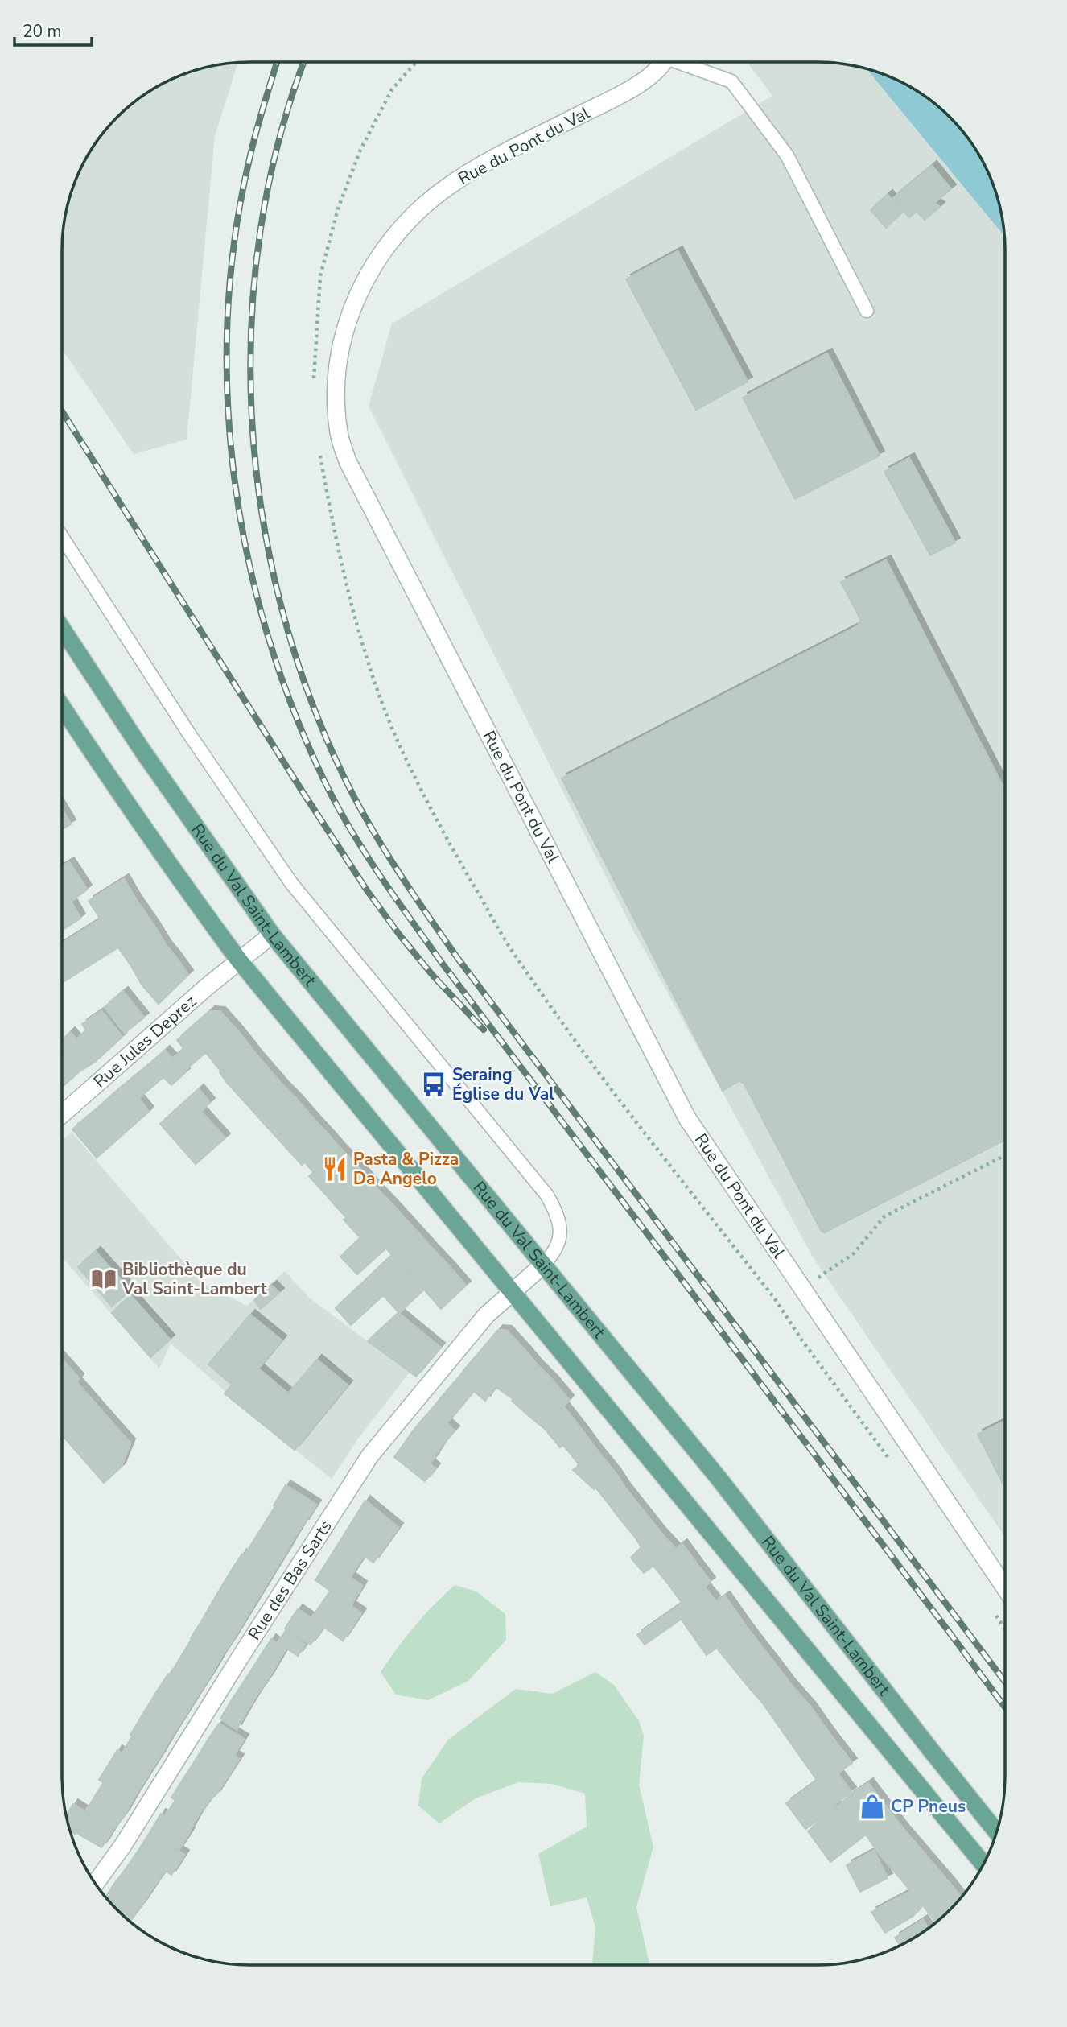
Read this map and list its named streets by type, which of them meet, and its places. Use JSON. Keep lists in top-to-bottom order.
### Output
{
  "streets": {
    "main road": ["Rue du Val Saint-Lambert"],
    "street": ["Rue du Pont du Val", "Rue Jules Deprez", "Rue des Bas Sarts"]
  },
  "crossings": [
    ["Rue du Val Saint-Lambert", "Rue Jules Deprez"],
    ["Rue du Val Saint-Lambert", "Rue des Bas Sarts"]
  ],
  "places": {
    "bus stop": ["Seraing Église du Val"],
    "restaurant": ["Pasta & Pizza Da Angelo"],
    "library": ["Bibliothèque du Val Saint-Lambert"],
    "shop": ["CP Pneus"]
  },
  "scale_bar": "20 m"
}
